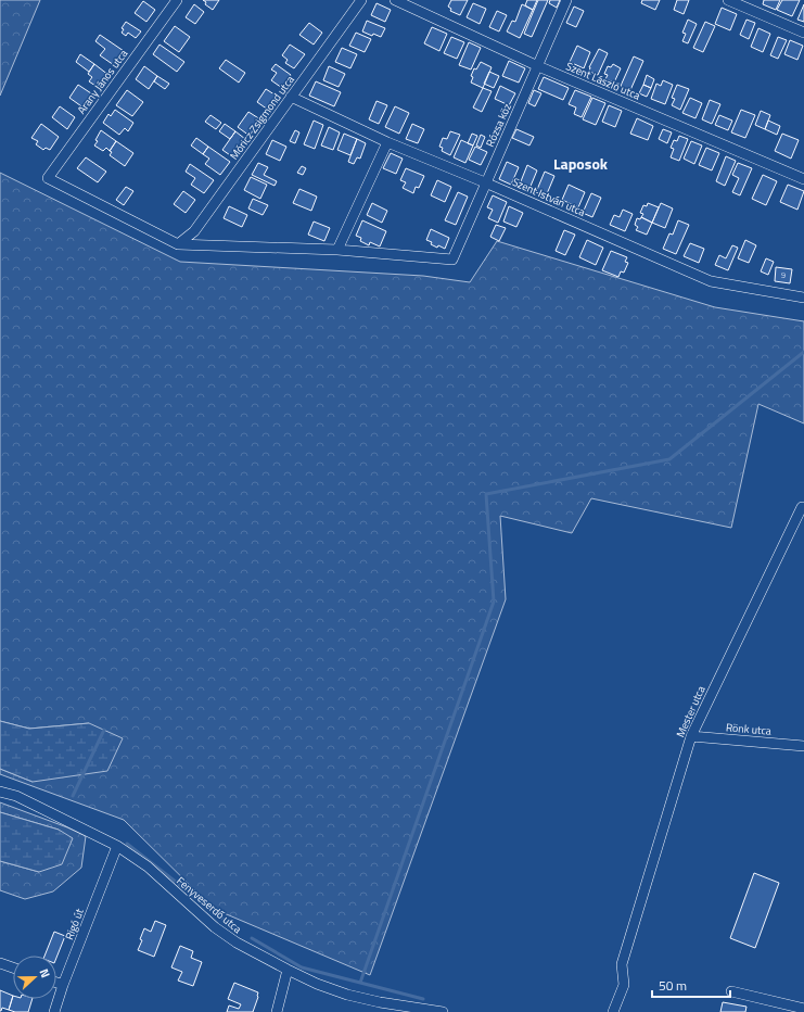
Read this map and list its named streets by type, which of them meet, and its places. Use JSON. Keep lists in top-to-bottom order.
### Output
{
  "streets": {
    "street": [
      "Szent László utca",
      "Arany János utca",
      "Móricz Zsigmond utca",
      "Rózsa köz",
      "Szent István utca",
      "Mester utca",
      "Rönk utca",
      "Fenyveserdő utca",
      "Rigó út"
    ]
  },
  "crossings": [
    ["Szent László utca", "Rózsa köz"],
    ["Arany János utca", "Móricz Zsigmond utca"],
    ["Móricz Zsigmond utca", "Szent István utca"],
    ["Rózsa köz", "Szent István utca"],
    ["Mester utca", "Rönk utca"],
    ["Fenyveserdő utca", "Rigó út"]
  ],
  "districts": ["Laposok"],
  "house_numbers": ["9"],
  "scale_bar": "50 m",
  "north": "right"
}
